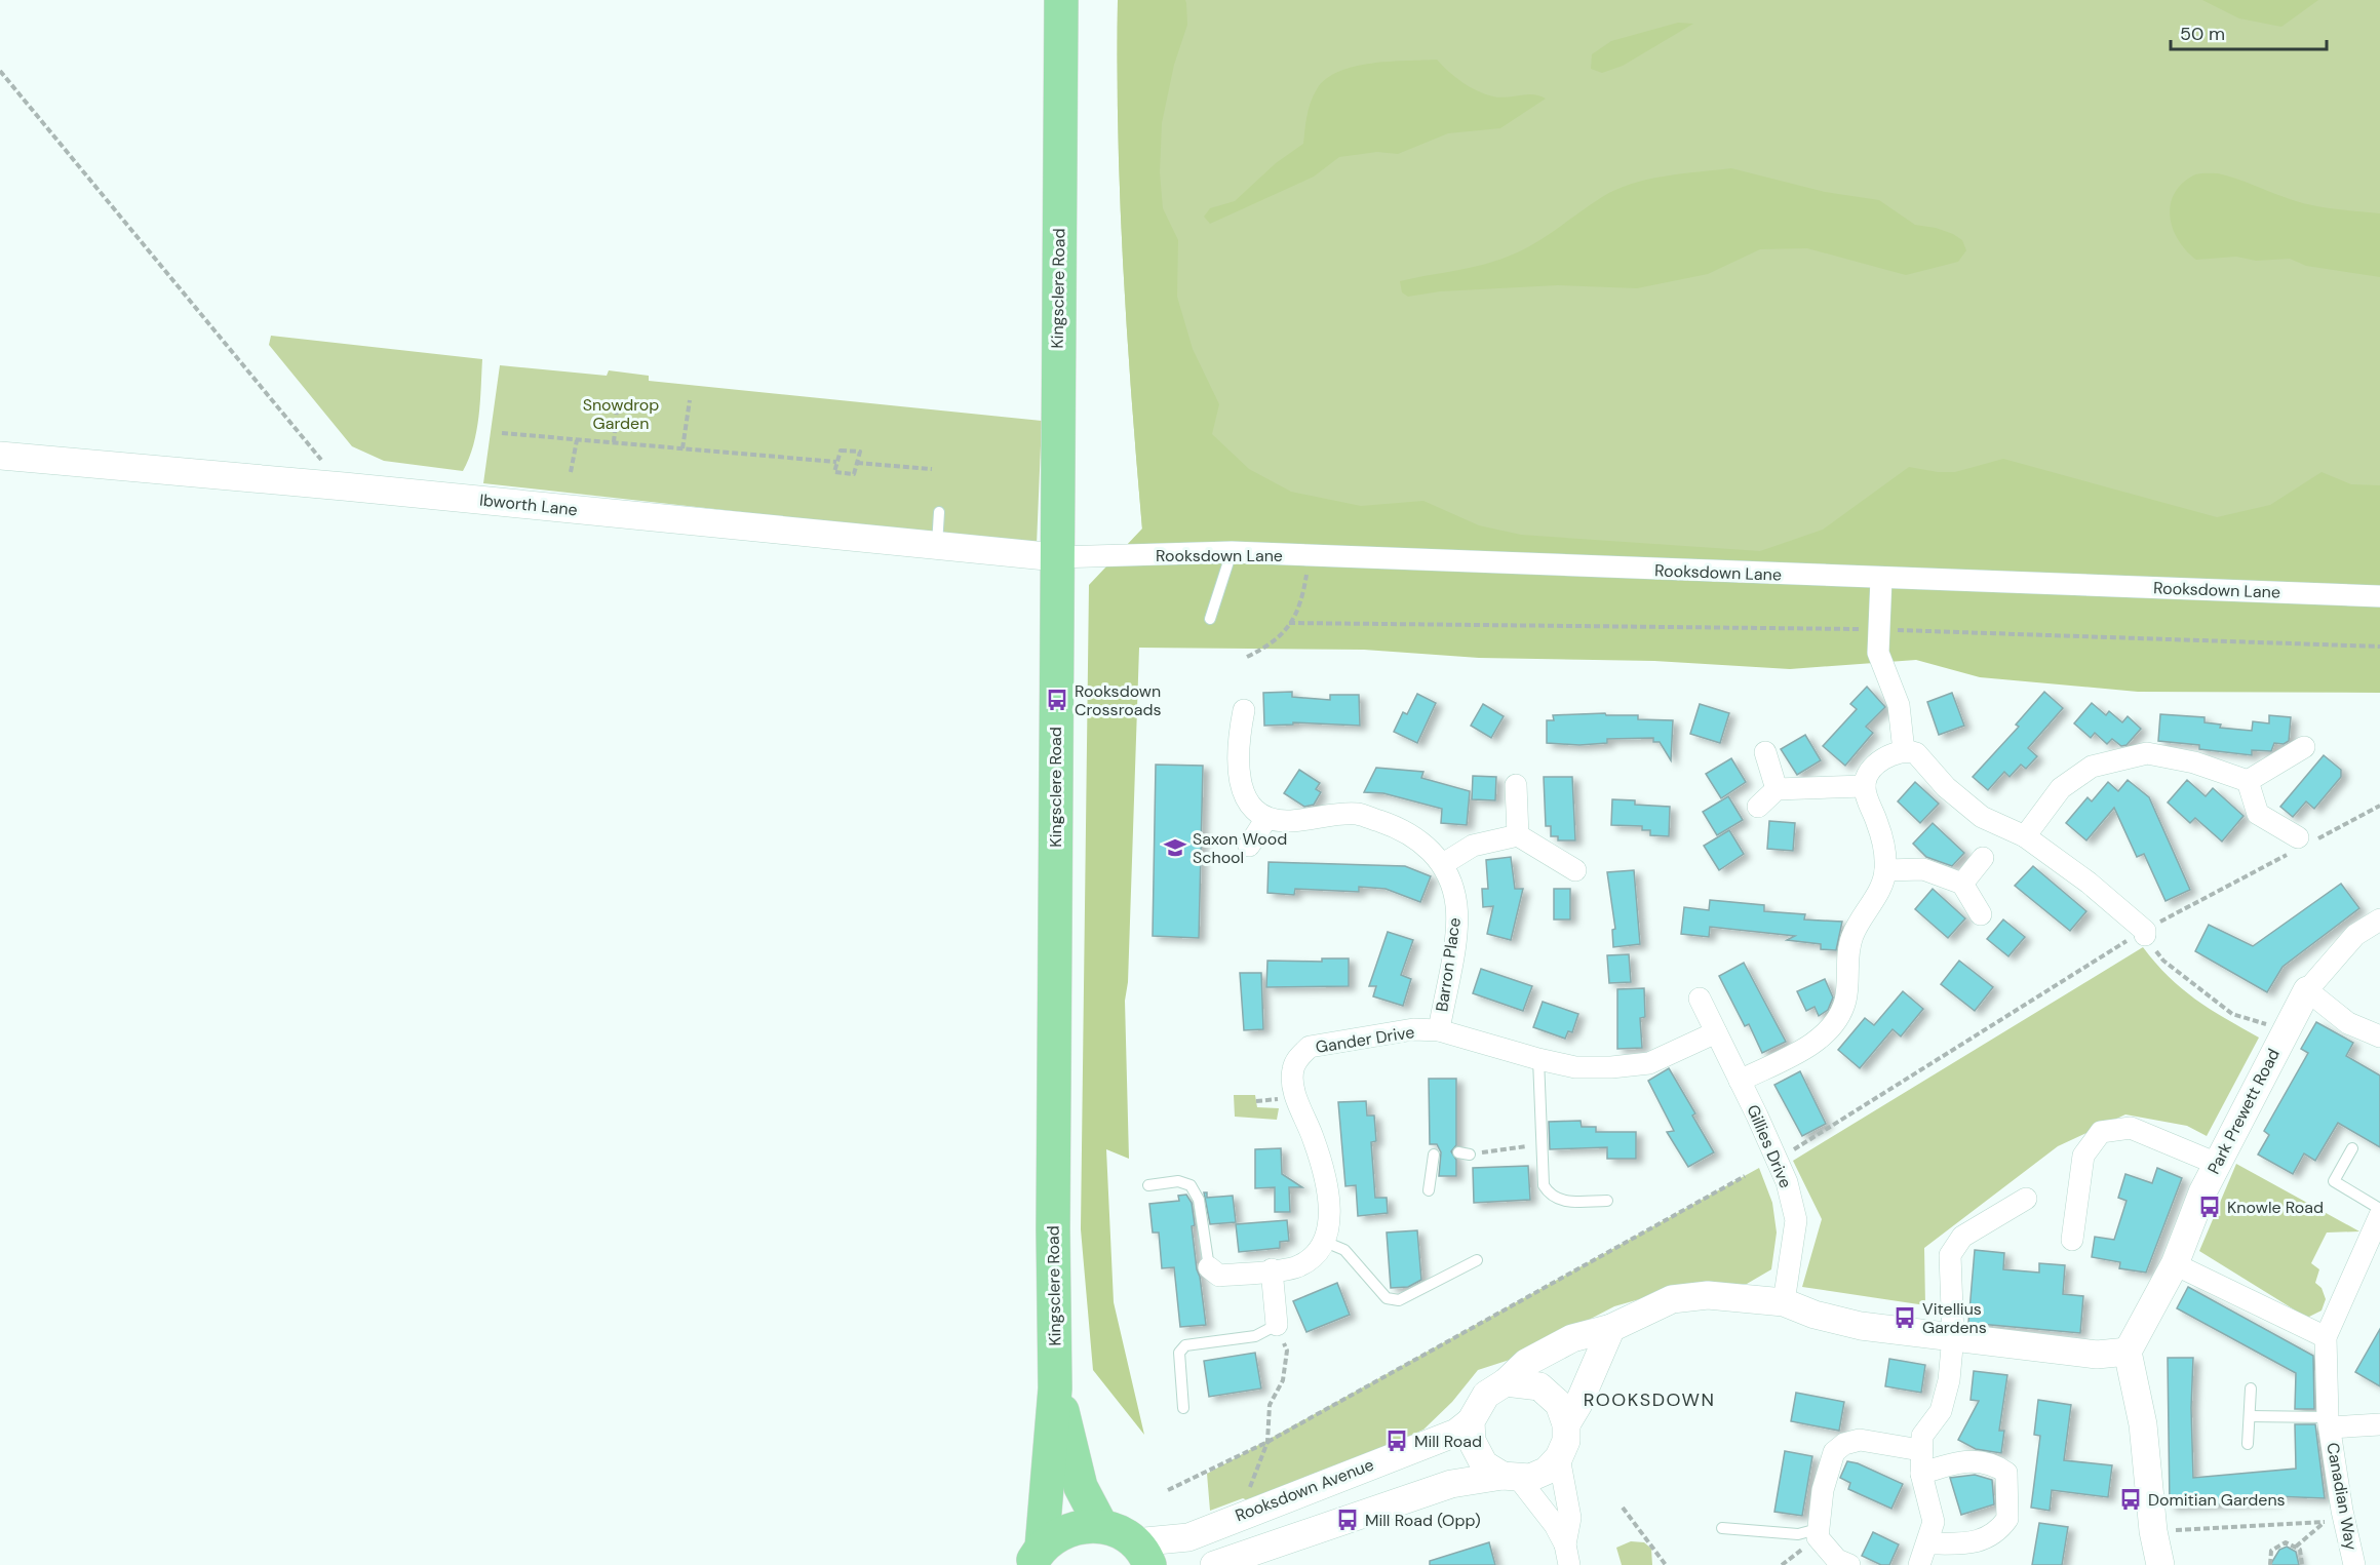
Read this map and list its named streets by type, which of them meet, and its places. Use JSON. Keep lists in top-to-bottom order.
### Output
{
  "streets": {
    "highway": ["Kingsclere Road"],
    "street": [
      "Ibworth Lane",
      "Rooksdown Lane",
      "Barron Place",
      "Gander Drive",
      "Park Prewett Road",
      "Gillies Drive",
      "Rooksdown Avenue",
      "Canadian Way"
    ]
  },
  "crossings": [
    ["Kingsclere Road", "Ibworth Lane"],
    ["Kingsclere Road", "Rooksdown Lane"],
    ["Ibworth Lane", "Rooksdown Lane"],
    ["Barron Place", "Gander Drive"],
    ["Gander Drive", "Gillies Drive"],
    ["Park Prewett Road", "Rooksdown Avenue"],
    ["Gillies Drive", "Rooksdown Avenue"]
  ],
  "districts": ["ROOKSDOWN"],
  "parks": ["Snowdrop Garden"],
  "places": {
    "bus stop": [
      "Rooksdown Crossroads",
      "Knowle Road",
      "Vitellius Gardens",
      "Mill Road",
      "Domitian Gardens",
      "Mill Road (Opp)"
    ],
    "school or university": ["Saxon Wood School"]
  },
  "scale_bar": "50 m"
}
